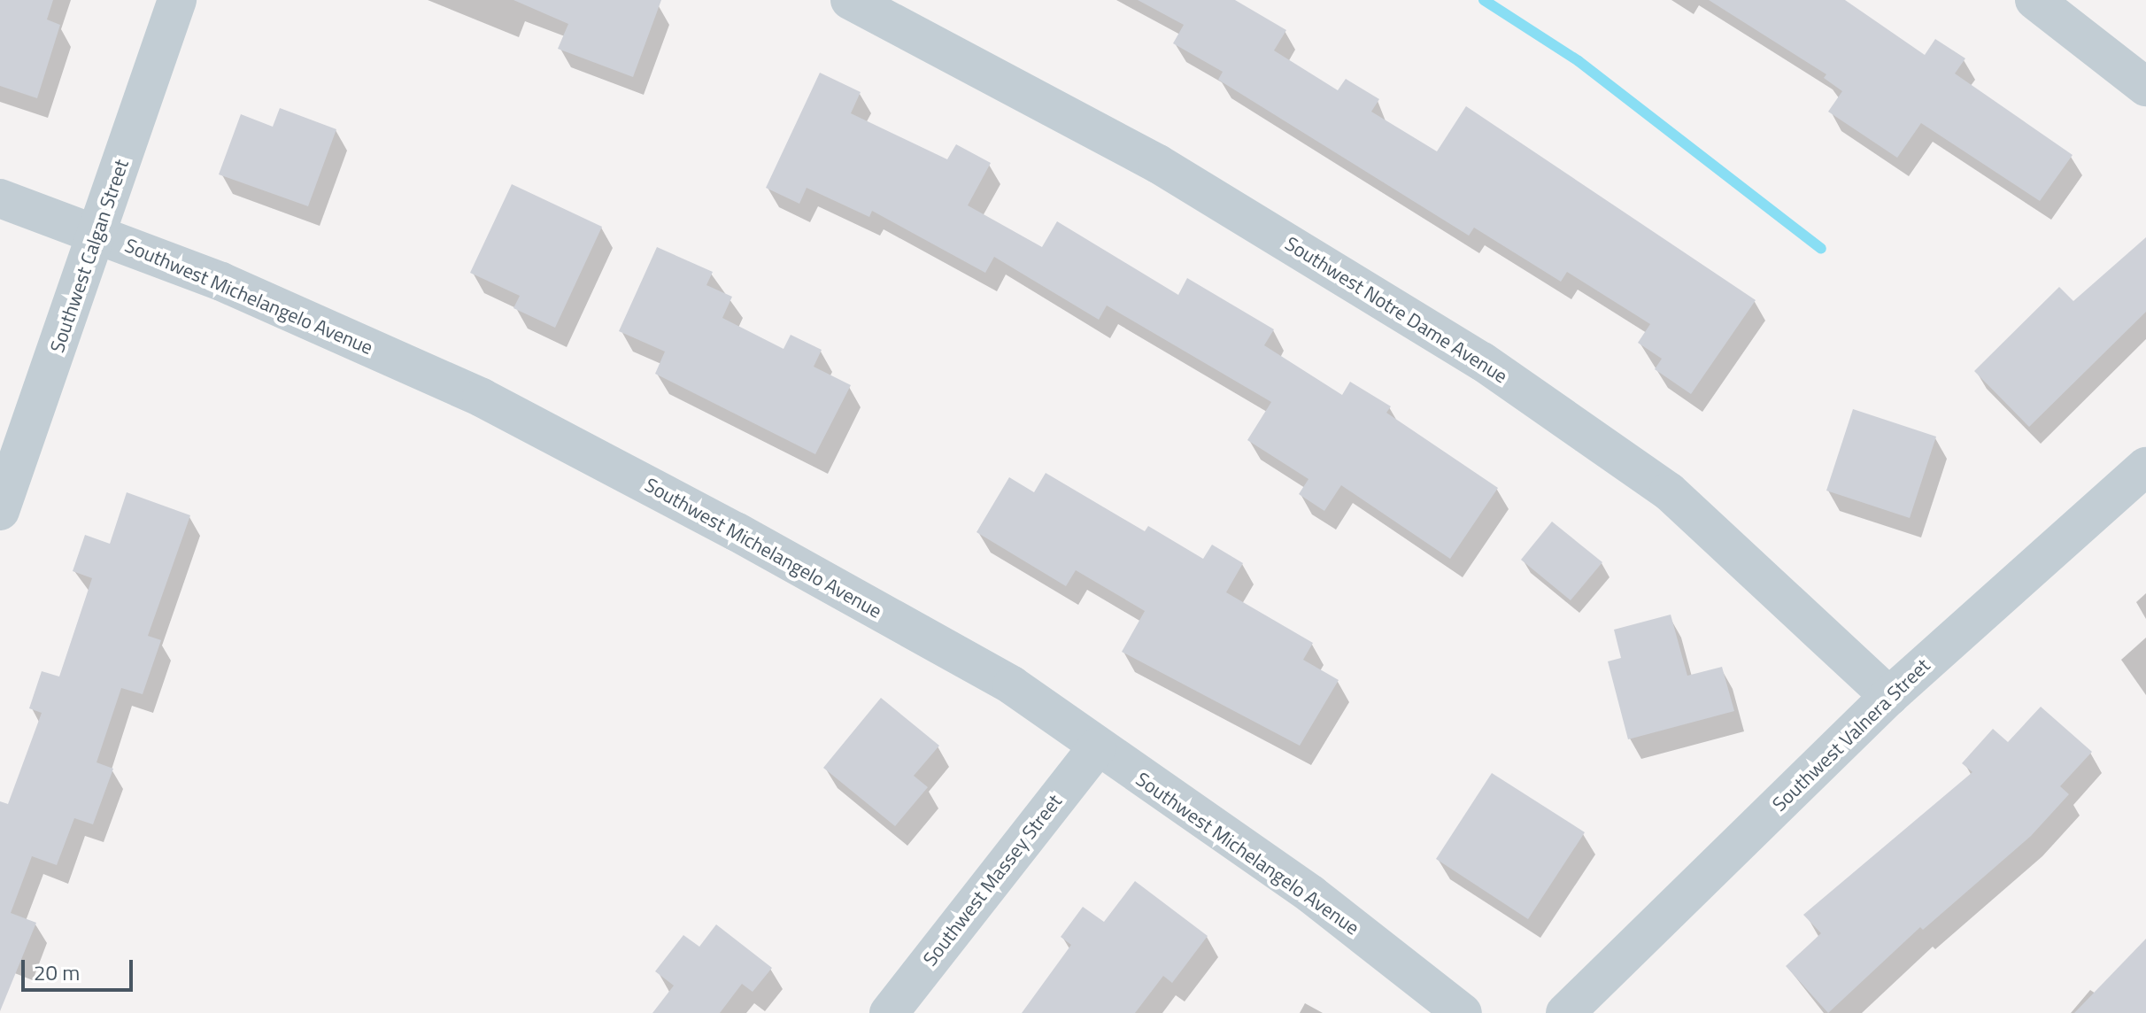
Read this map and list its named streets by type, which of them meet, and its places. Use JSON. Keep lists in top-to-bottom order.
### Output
{
  "streets": {
    "street": [
      "Southwest Calgan Street",
      "Southwest Michelangelo Avenue",
      "Southwest Notre Dame Avenue",
      "Southwest Valnera Street",
      "Southwest Massey Street"
    ]
  },
  "crossings": [
    ["Southwest Calgan Street", "Southwest Michelangelo Avenue"],
    ["Southwest Michelangelo Avenue", "Southwest Massey Street"],
    ["Southwest Notre Dame Avenue", "Southwest Valnera Street"]
  ],
  "scale_bar": "20 m"
}
